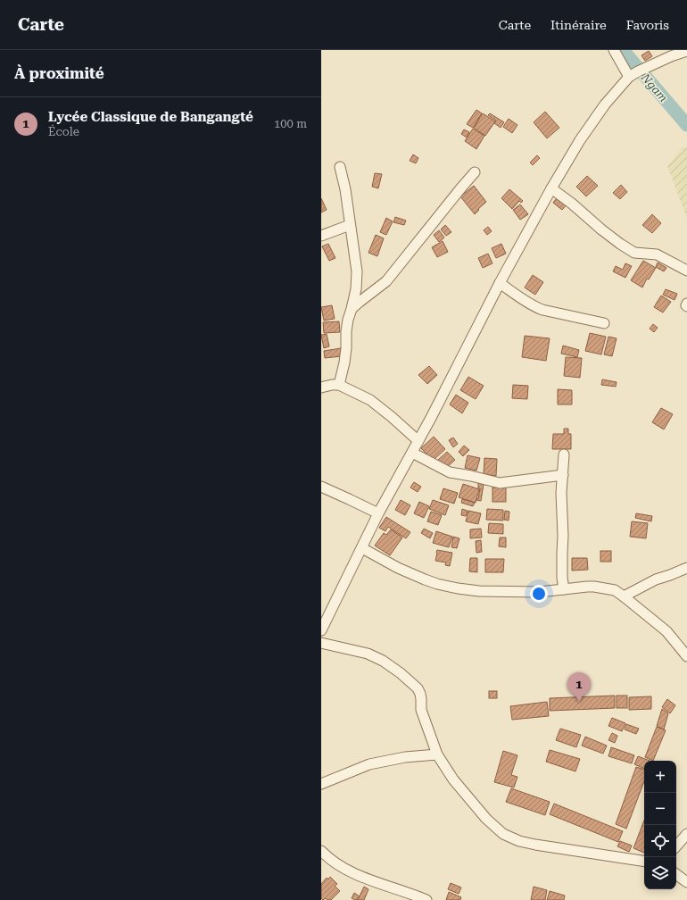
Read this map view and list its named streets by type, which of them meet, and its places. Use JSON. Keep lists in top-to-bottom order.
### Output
{
  "water": ["Ngam"],
  "page": {
    "header": "Carte",
    "nav": ["Carte", "Itinéraire", "Favoris"],
    "heading": "À proximité",
    "list": [
      {
        "mark": "1",
        "name": "Lycée Classique de Bangangté",
        "note": "École",
        "value": "100 m"
      }
    ],
    "pins": "1",
    "map_buttons": ["+", "−"]
  }
}
